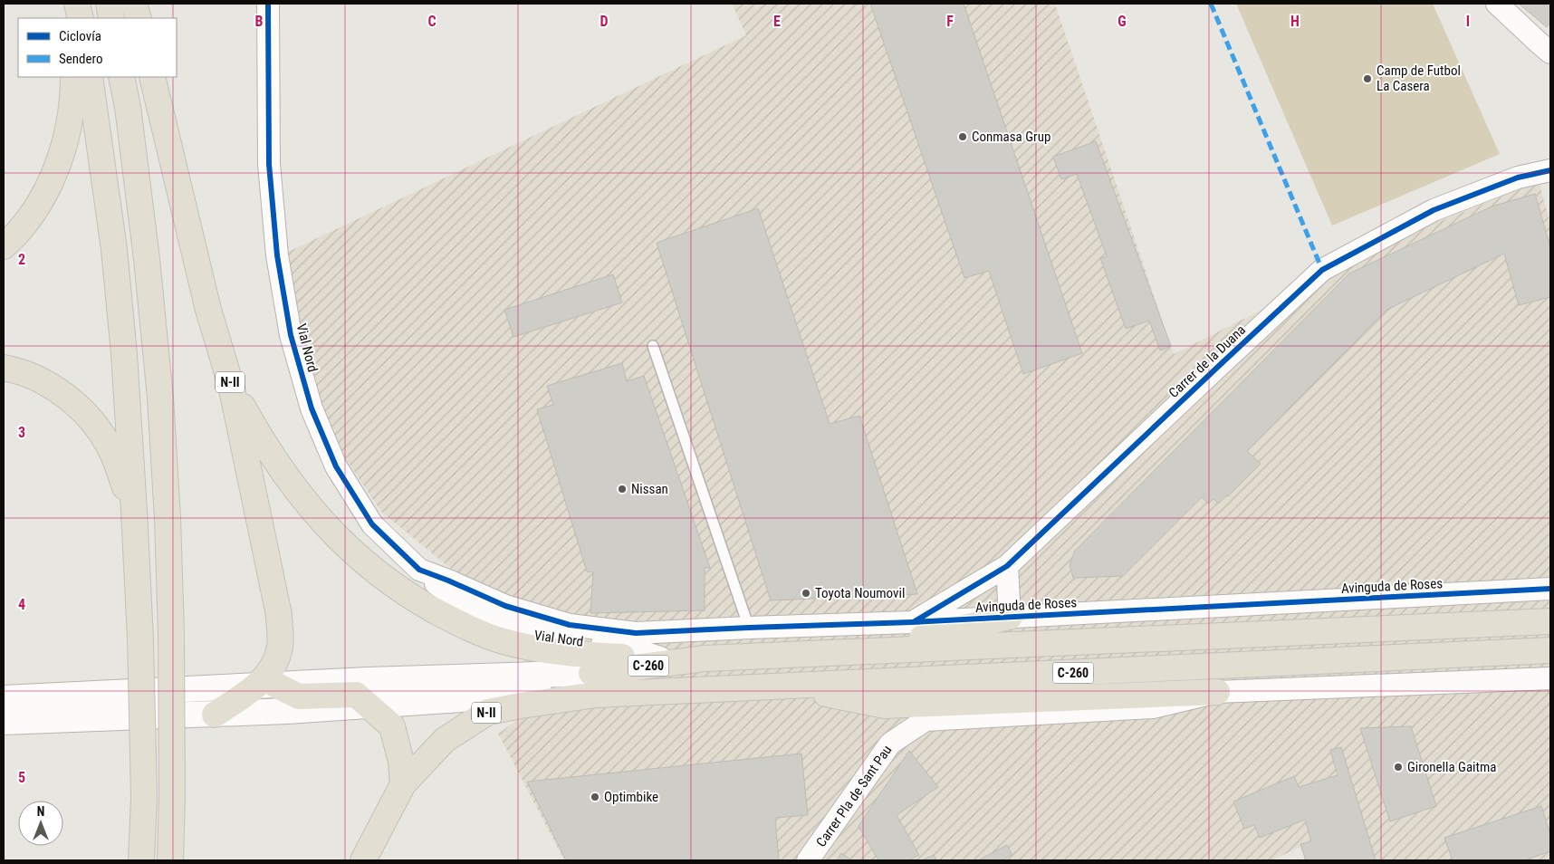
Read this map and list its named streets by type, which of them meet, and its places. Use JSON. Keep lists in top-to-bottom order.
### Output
{
  "streets": {
    "highway": ["N-II", "C-260"],
    "street": [
      "Vial Nord",
      "Carrer de la Duana",
      "Avinguda de Roses",
      "Carrer Pla de Sant Pau"
    ]
  },
  "crossings": [
    ["Vial Nord", "N-II"],
    ["Vial Nord", "Avinguda de Roses"],
    ["Carrer de la Duana", "Avinguda de Roses"],
    ["N-II", "C-260"]
  ],
  "places": [
    "Camp de Futbol La Casera",
    "Conmasa Grup",
    "Nissan",
    "Toyota Noumovil",
    "Gironella Gaitma",
    "Optimbike"
  ],
  "legend": ["Ciclovía", "Sendero"],
  "north": "top",
  "grid": {
    "columns": [
      "B",
      "C",
      "D",
      "E",
      "F",
      "G",
      "H",
      "I"
    ],
    "rows": [
      "2",
      "3",
      "4",
      "5"
    ]
  }
}
